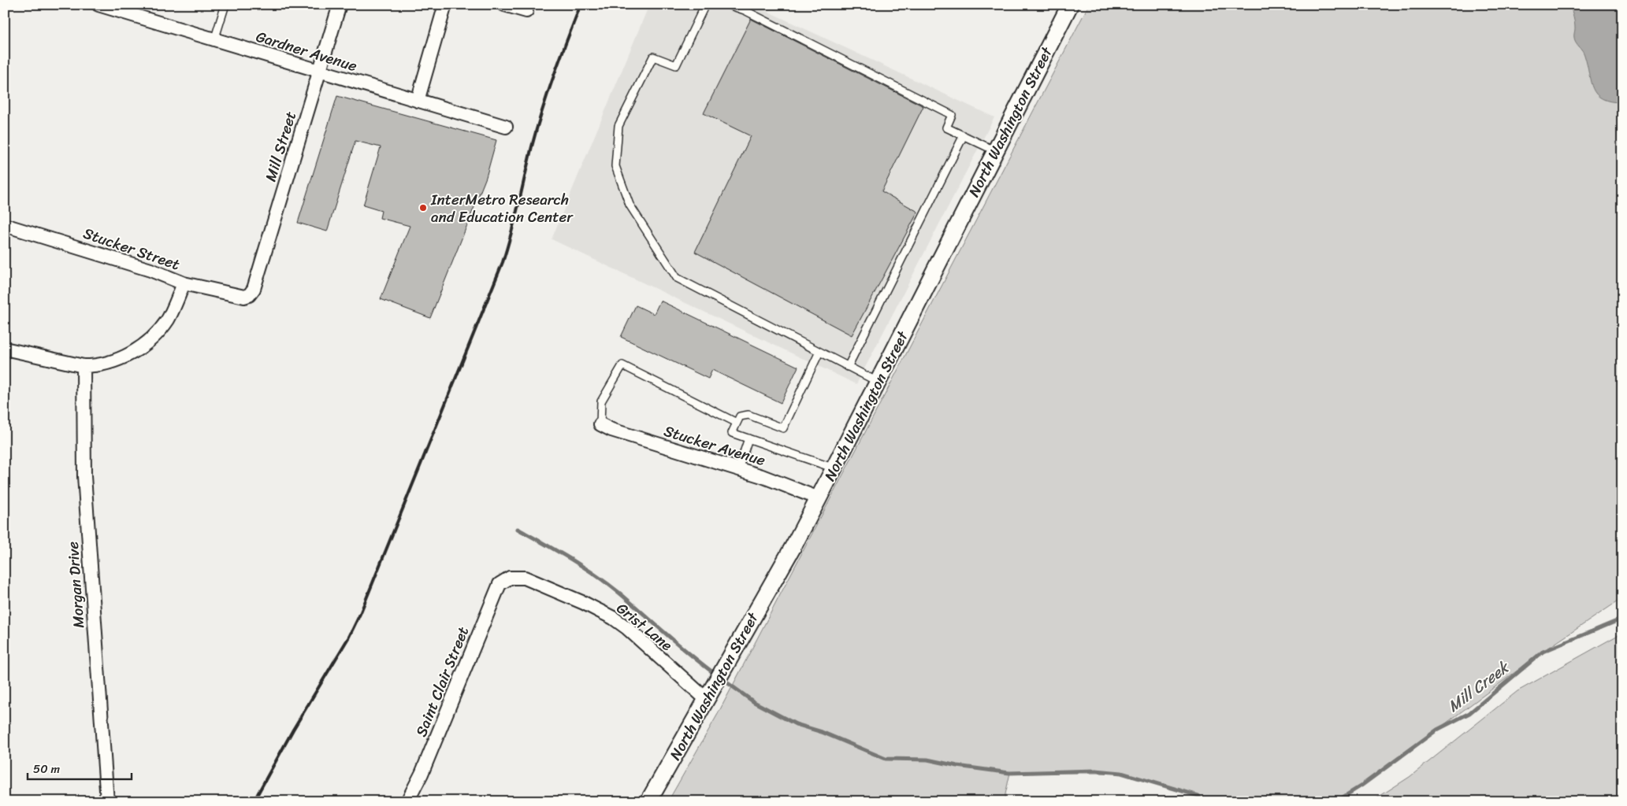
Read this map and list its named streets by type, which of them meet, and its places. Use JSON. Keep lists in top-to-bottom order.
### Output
{
  "streets": {
    "street": [
      "Gardner Avenue",
      "North Washington Street",
      "Mill Street",
      "Stucker Street",
      "Stucker Avenue",
      "Morgan Drive",
      "Grist Lane",
      "Saint Clair Street"
    ]
  },
  "crossings": [
    ["Gardner Avenue", "Mill Street"],
    ["North Washington Street", "Stucker Avenue"],
    ["North Washington Street", "Grist Lane"],
    ["Mill Street", "Stucker Street"],
    ["Grist Lane", "Saint Clair Street"]
  ],
  "water": ["Mill Creek"],
  "places": ["InterMetro Research and Education Center"],
  "scale_bar": "50 m"
}
